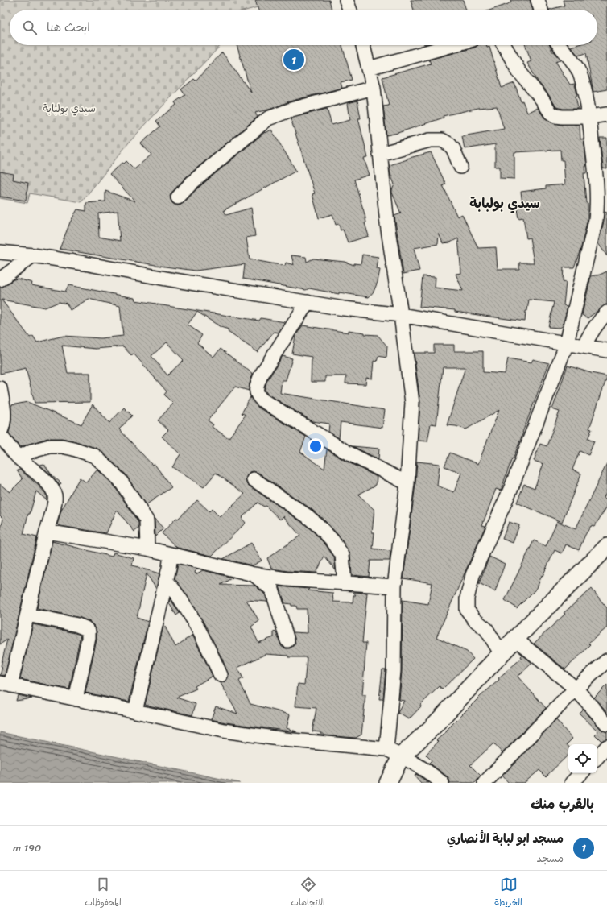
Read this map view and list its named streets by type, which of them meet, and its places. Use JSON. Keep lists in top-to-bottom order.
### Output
{
  "districts": ["سيدي بولبابة"],
  "parks": ["سيدي بولبابة"],
  "page": {
    "search": "ابحث هنا",
    "pins": "1",
    "heading": "بالقرب منك",
    "list": [
      {
        "mark": "1",
        "name": "مسجد ابو لبابة الأنصاري",
        "note": "مسجد",
        "value": "190 m"
      }
    ],
    "nav": ["الخريطة", "الاتجاهات", "المحفوظات"]
  }
}
